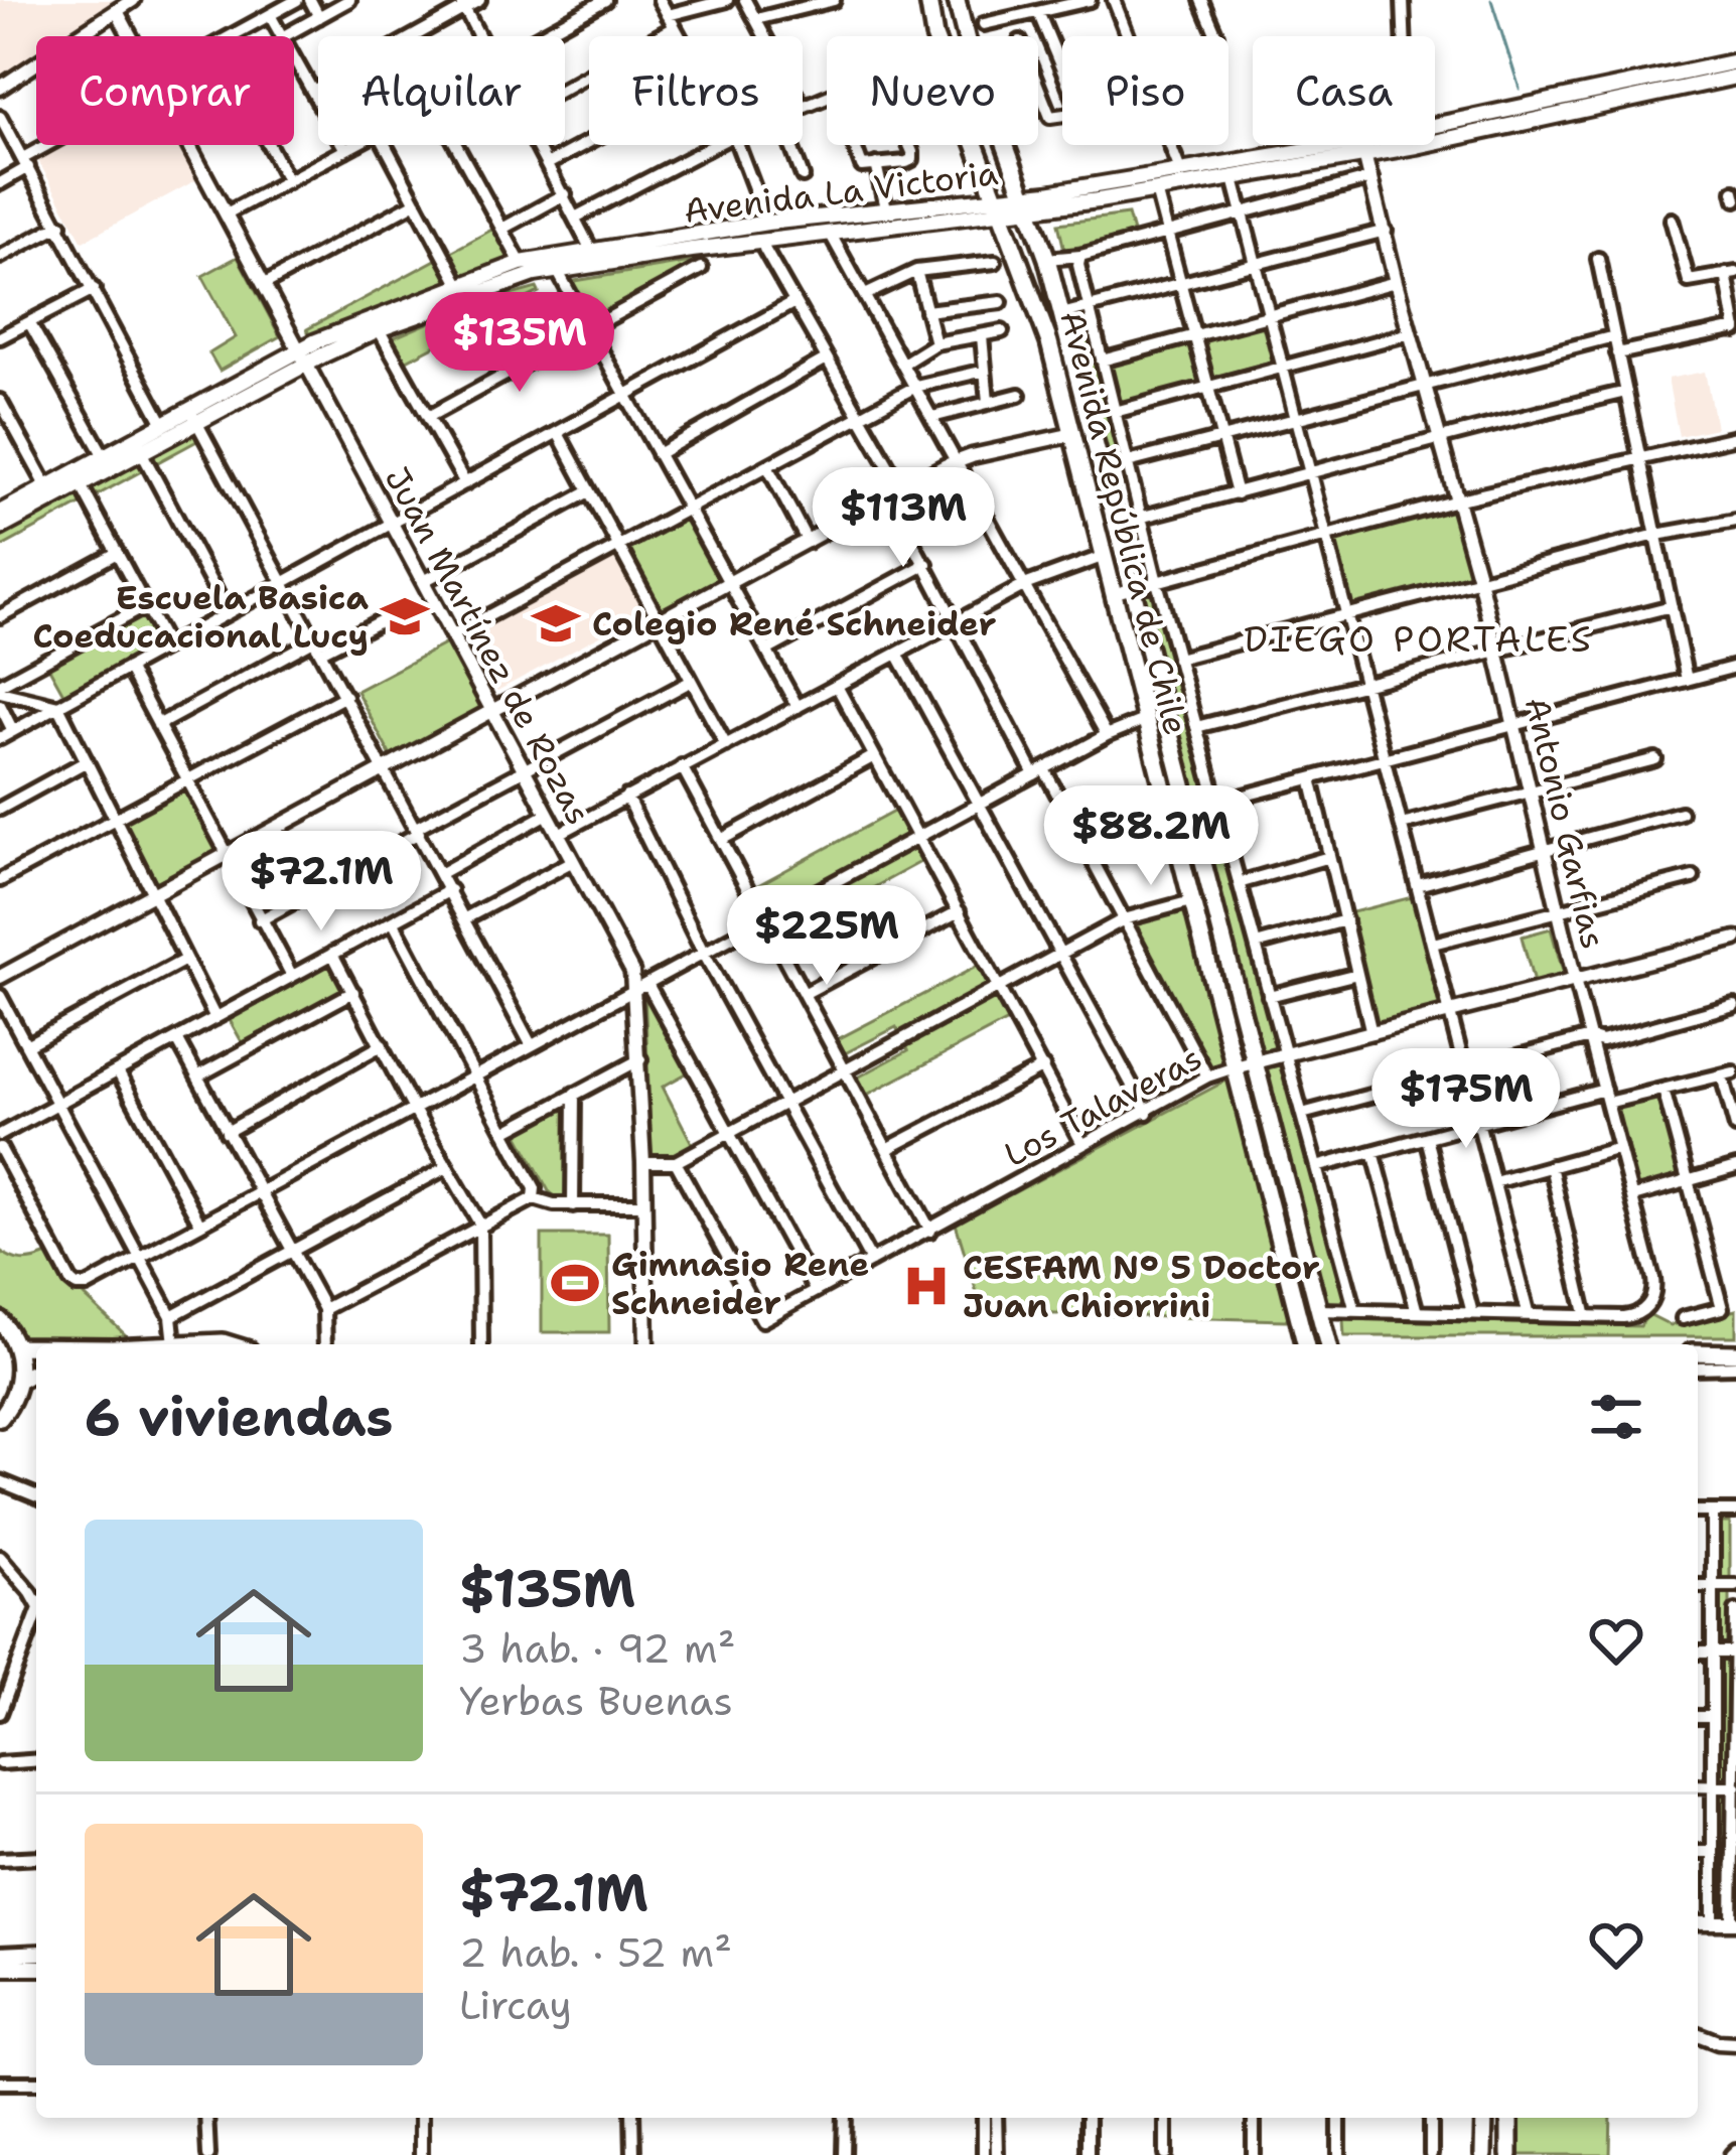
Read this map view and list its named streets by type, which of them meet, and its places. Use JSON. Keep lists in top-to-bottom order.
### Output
{
  "streets": {
    "main road": ["Avenida La Victoria", "Avenida República de Chile"],
    "street": ["Juan Martínez de Rozas", "Antonio Garfias", "Los Talaveras"]
  },
  "crossings": [
    ["Avenida La Victoria", "Avenida República de Chile"],
    ["Avenida La Victoria", "Juan Martínez de Rozas"],
    ["Avenida La Victoria", "Antonio Garfias"],
    ["Avenida República de Chile", "Los Talaveras"],
    ["Antonio Garfias", "Los Talaveras"]
  ],
  "districts": ["DIEGO PORTALES"],
  "places": {
    "school or university": ["Escuela Basica Coeducacional Lucy", "Colegio René Schneider"],
    "sports": ["Gimnasio Rene Schneider"],
    "hospital": ["CESFAM N° 5 Doctor Juan Chiorrini"]
  },
  "page": {
    "chip": [
      "Comprar",
      "Alquilar",
      "Filtros",
      "Nuevo",
      "Piso",
      "Casa"
    ],
    "price": [
      "$135M",
      "$113M",
      "$88.2M",
      "$72.1M",
      "$225M",
      "$175M"
    ],
    "heading": "6 viviendas",
    "list": [
      {
        "name": "$135M",
        "note": "3 hab. · 92 m² · Yerbas Buenas"
      },
      {
        "name": "$72.1M",
        "note": "2 hab. · 52 m² · Lircay"
      }
    ]
  }
}
